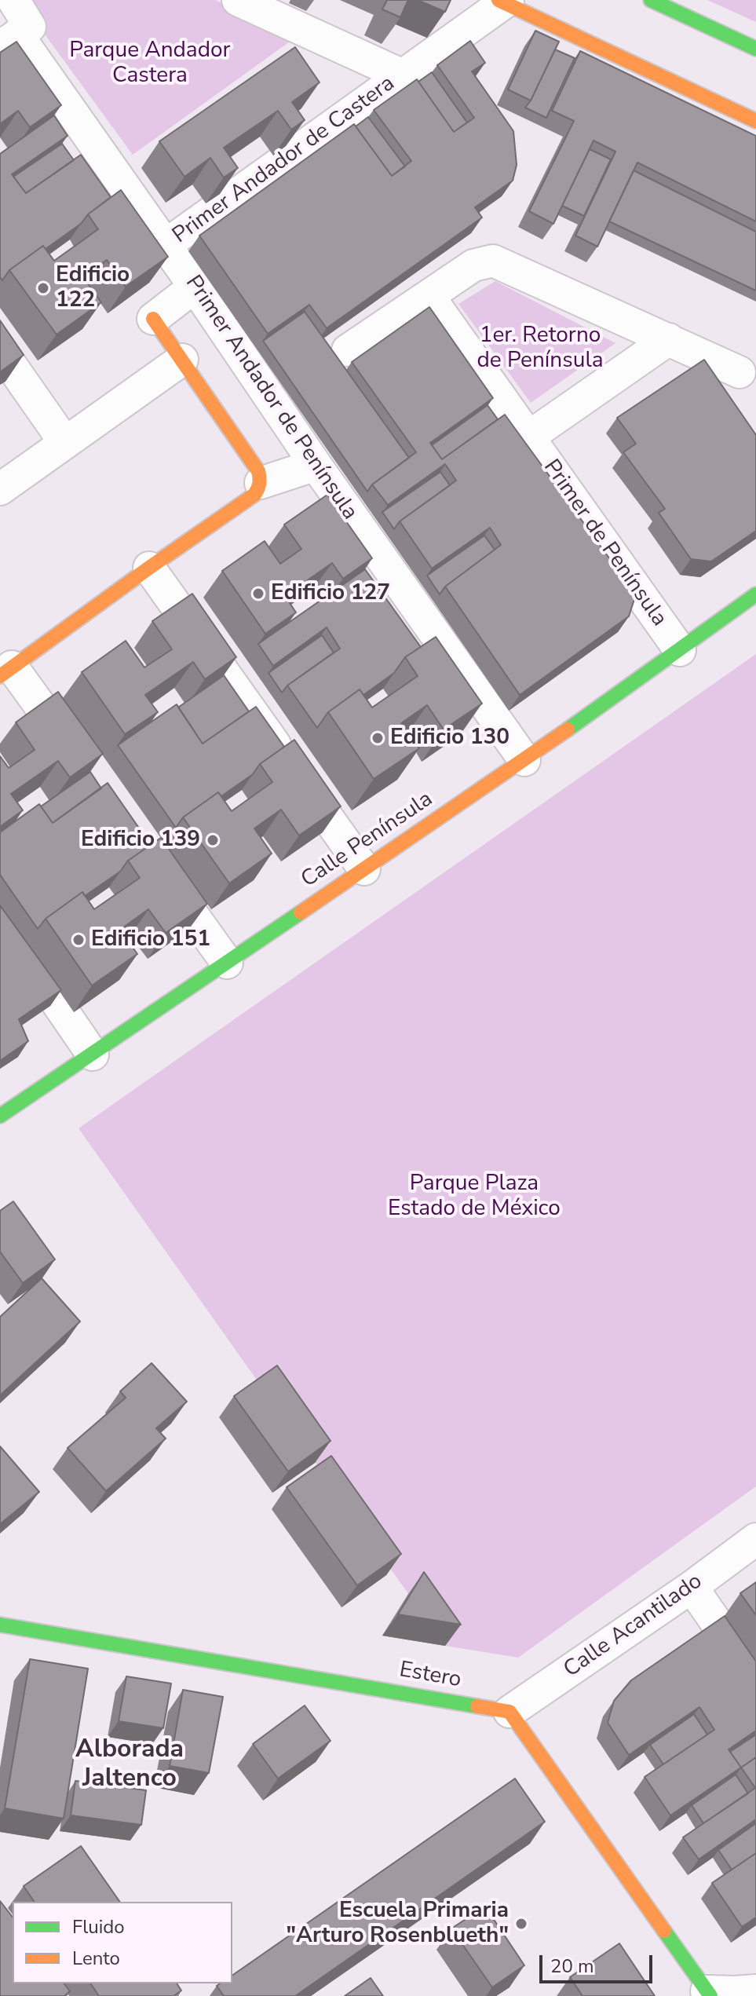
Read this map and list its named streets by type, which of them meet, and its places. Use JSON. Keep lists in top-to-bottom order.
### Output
{
  "streets": {
    "street": [
      "Primer Andador de Castera",
      "Primer Andador de Península",
      "Primer de Península",
      "Calle Península",
      "Calle Acantilado",
      "Estero"
    ]
  },
  "crossings": [
    ["Primer Andador de Castera", "Primer Andador de Península"],
    ["Primer Andador de Península", "Calle Península"],
    ["Primer de Península", "Calle Península"],
    ["Calle Acantilado", "Estero"]
  ],
  "districts": ["Alborada Jaltenco"],
  "parks": ["Parque Andador Castera", "1er. Retorno de Península", "Parque Plaza Estado de México"],
  "places": [
    "Edificio 122",
    "Edificio 127",
    "Edificio 130",
    "Edificio 139",
    "Edificio 151",
    "Escuela Primaria \"Arturo Rosenblueth\""
  ],
  "legend": ["Fluido", "Lento"],
  "scale_bar": "20 m"
}
